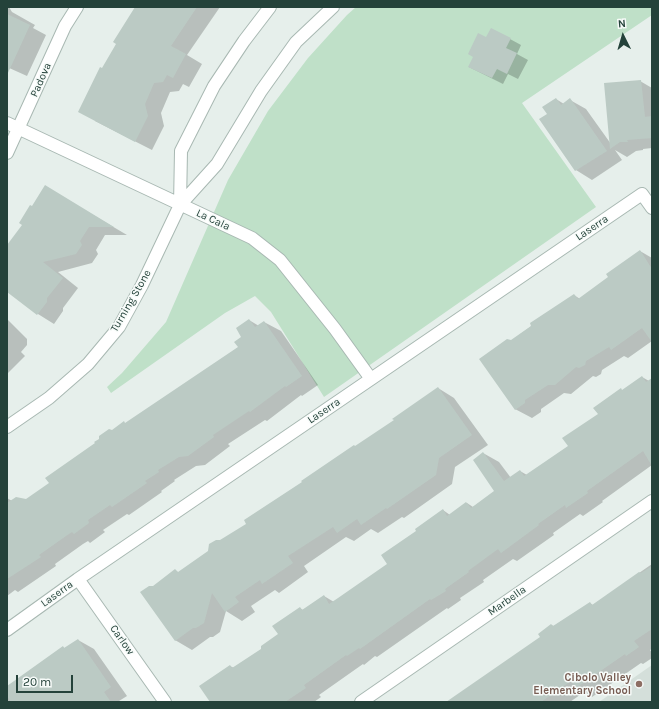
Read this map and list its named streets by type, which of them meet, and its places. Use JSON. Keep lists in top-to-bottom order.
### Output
{
  "streets": {
    "street": [
      "Padova",
      "La Cala",
      "Laserra",
      "Turning Stone",
      "Marbella",
      "Carlow"
    ]
  },
  "crossings": [
    ["Padova", "La Cala"],
    ["La Cala", "Laserra"],
    ["La Cala", "Turning Stone"],
    ["Laserra", "Carlow"]
  ],
  "places": ["Cibolo Valley Elementary School"],
  "scale_bar": "20 m",
  "north": "top"
}
